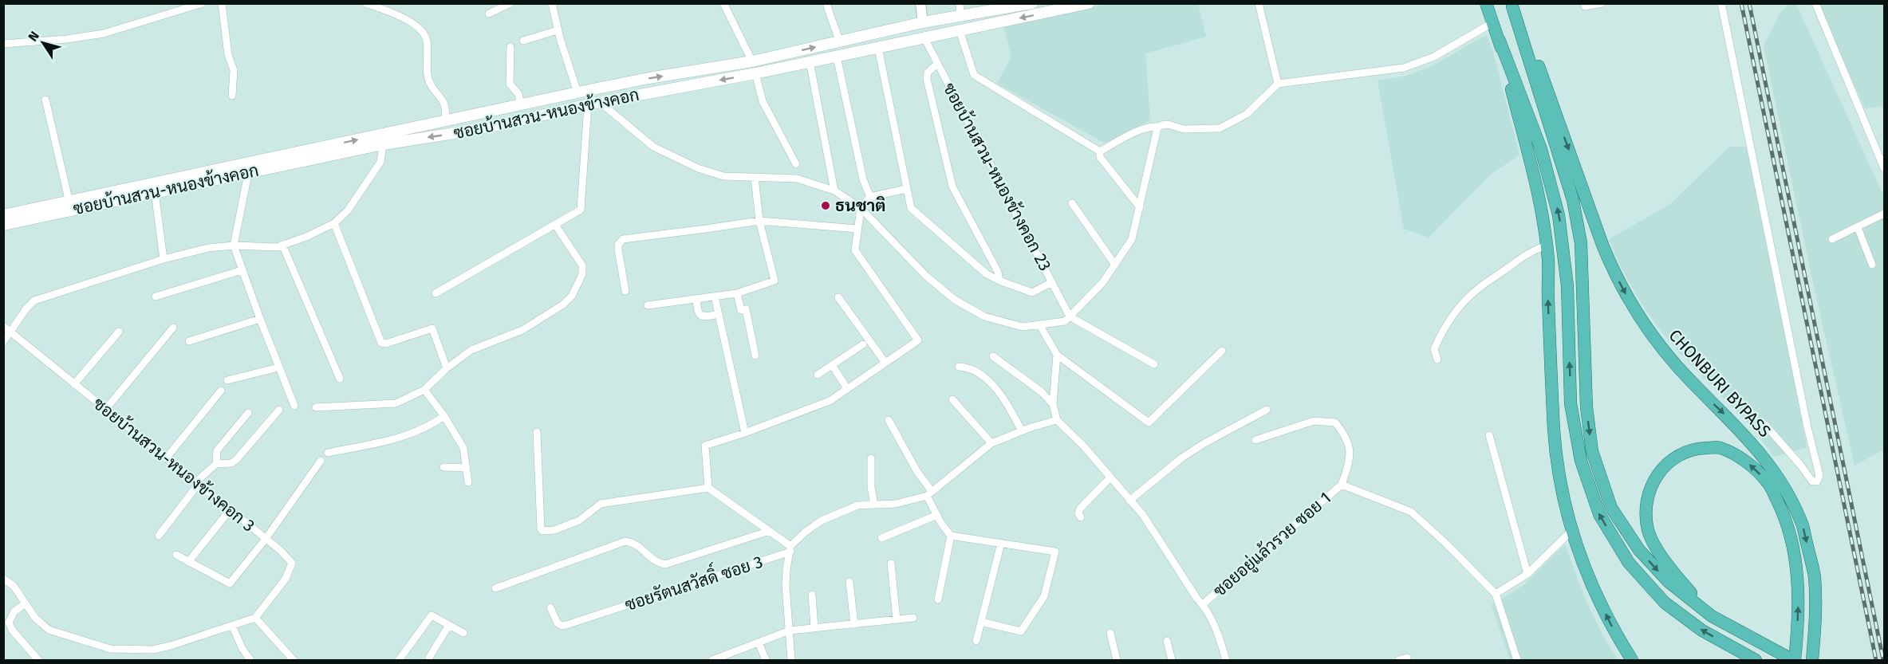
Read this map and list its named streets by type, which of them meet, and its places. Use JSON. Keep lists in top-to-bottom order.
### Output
{
  "streets": {
    "highway": ["CHONBURI BYPASS"],
    "main road": ["ซอยบ้านสวน-หนองข้างคอก"],
    "street": [
      "ซอยบ้านสวน-หนองข้างคอก 23",
      "ซอยบ้านสวน-หนองข้างคอก 3",
      "ซอยอยู่แล้วรวย ซอย 1",
      "ซอยรัตนสวัสดิ์ ซอย 3"
    ]
  },
  "crossings": [
    ["ซอยบ้านสวน-หนองข้างคอก", "ซอยบ้านสวน-หนองข้างคอก 23"]
  ],
  "places": ["ธนชาติ"],
  "north": "top left"
}
